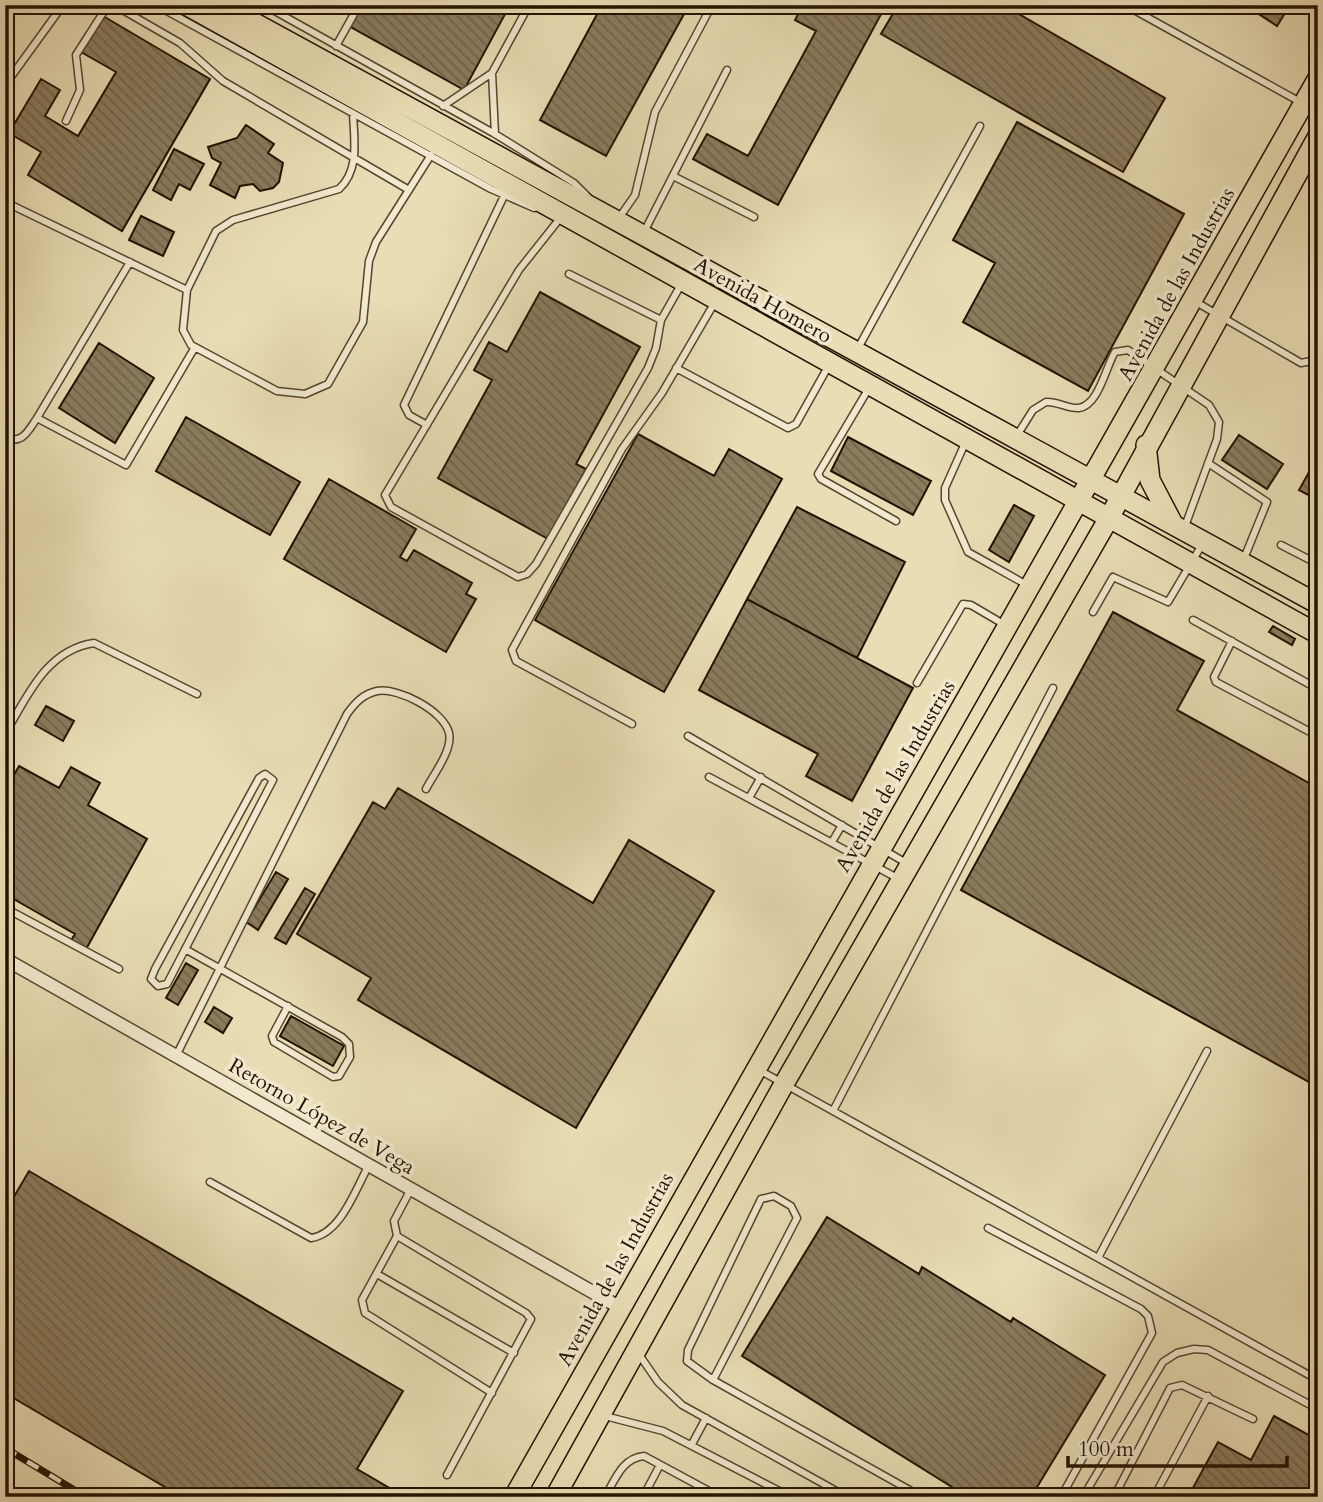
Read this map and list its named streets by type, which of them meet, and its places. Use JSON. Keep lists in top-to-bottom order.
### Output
{
  "streets": {
    "main road": ["Avenida de las Industrias", "Avenida Homero"],
    "street": ["Retorno López de Vega"]
  },
  "crossings": [
    ["Avenida de las Industrias", "Avenida Homero"],
    ["Avenida de las Industrias", "Retorno López de Vega"]
  ],
  "scale_bar": "100 m"
}
